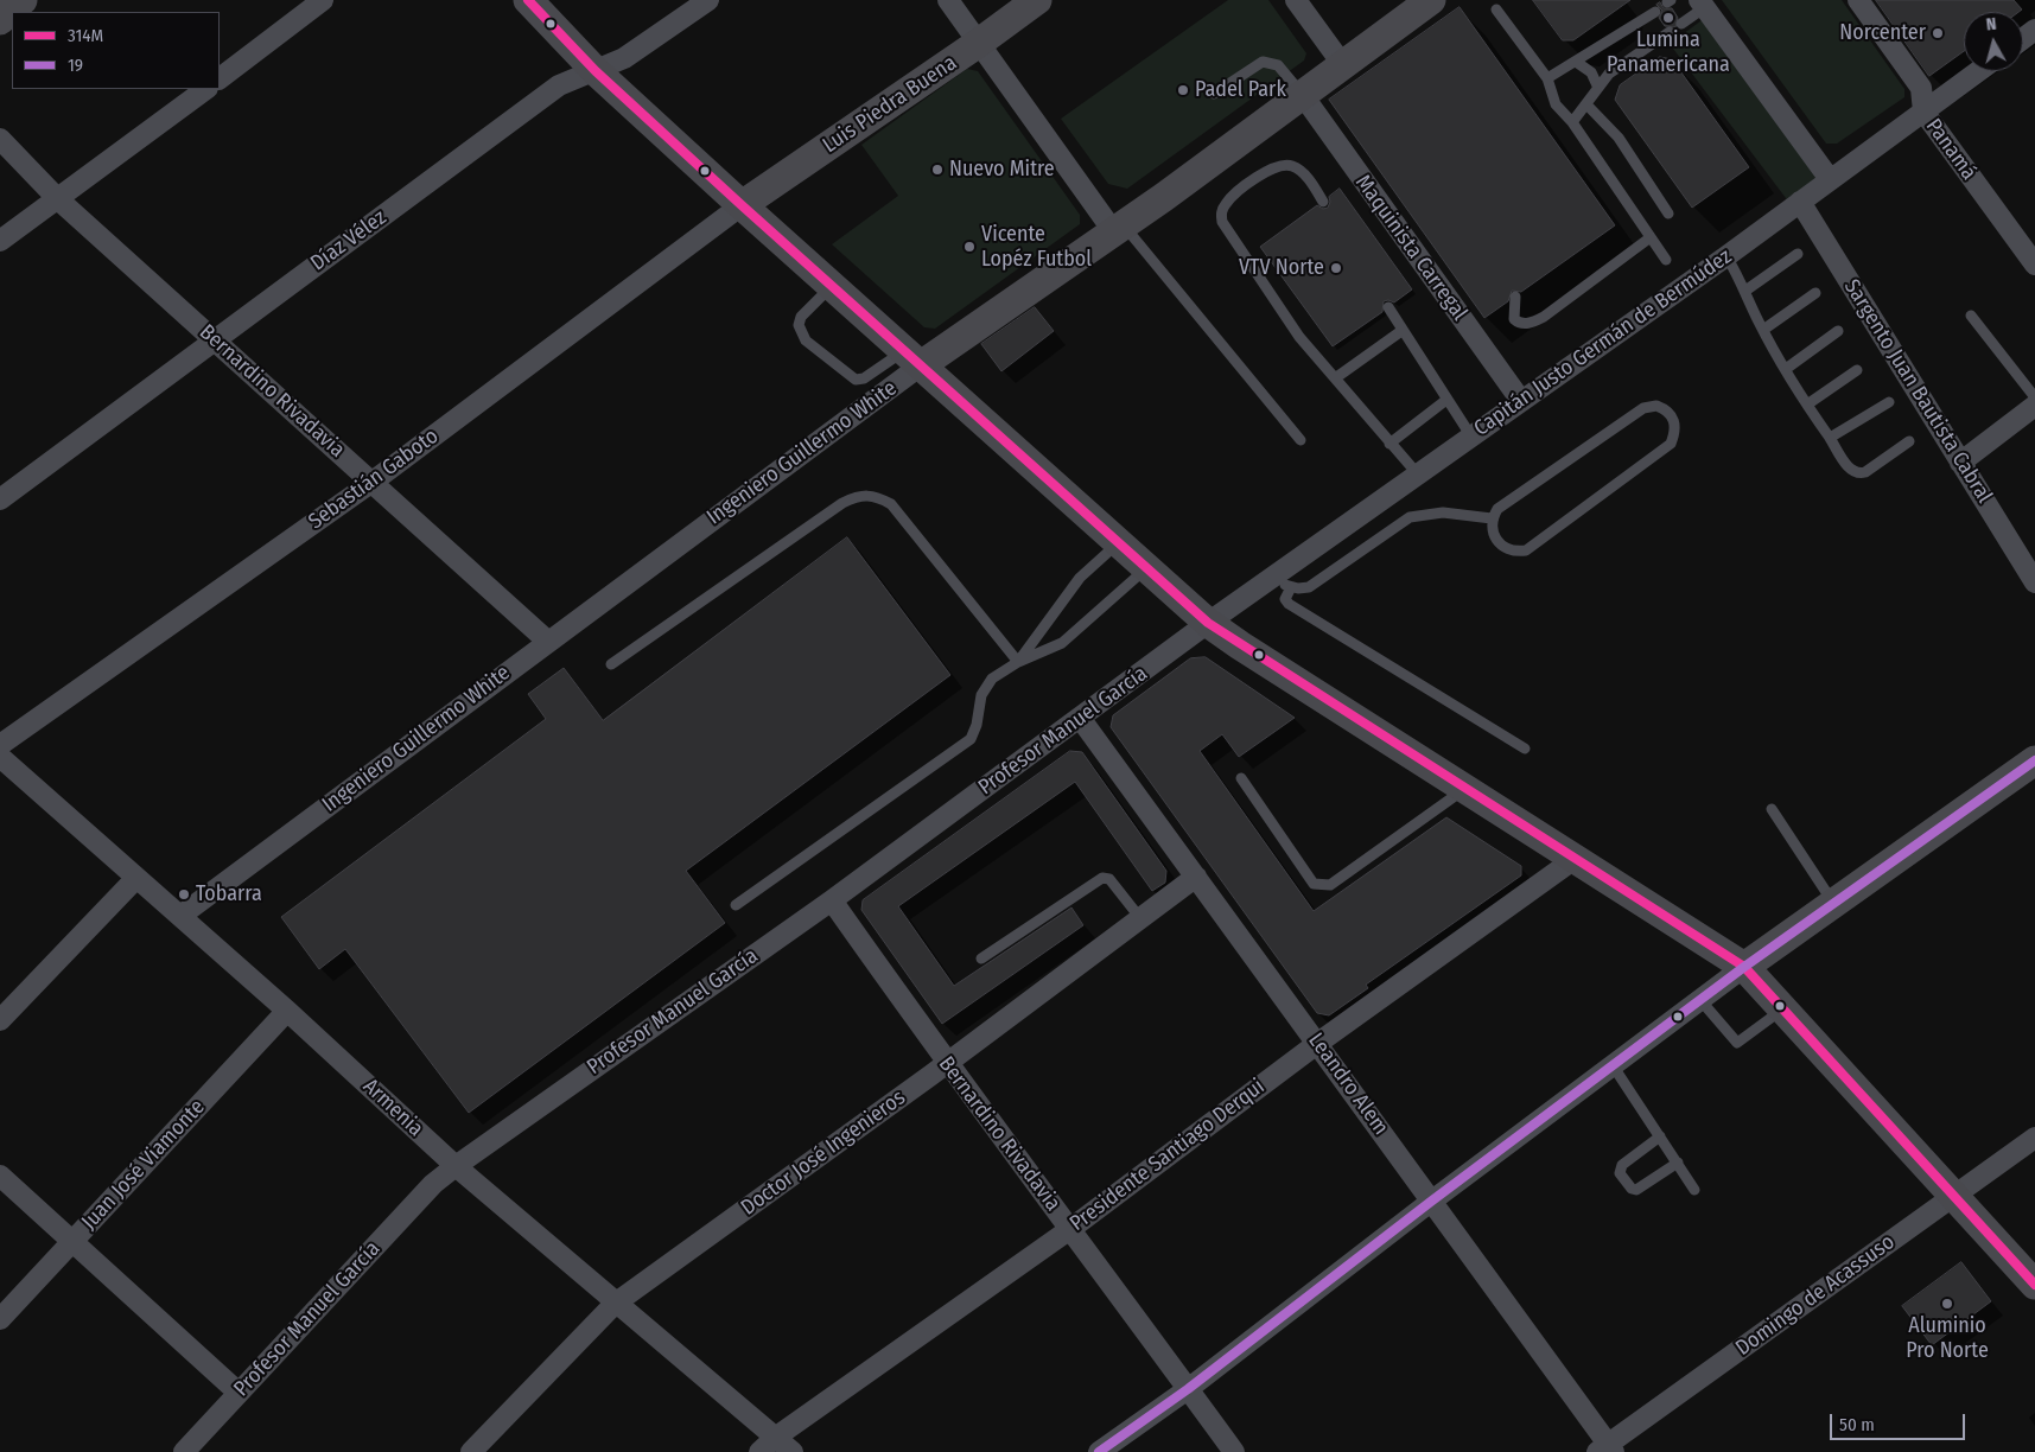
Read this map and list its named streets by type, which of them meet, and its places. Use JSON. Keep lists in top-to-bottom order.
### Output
{
  "streets": {
    "main road": ["Luis Piedra Buena", "Ingeniero Guillermo White"],
    "street": [
      "Panamá",
      "Díaz Vélez",
      "Maquinista Carregal",
      "Capitán Justo Germán de Bermúdez",
      "Bernardino Rivadavia",
      "Sargento Juan Bautista Cabral",
      "Sebastián Gaboto",
      "Profesor Manuel García",
      "Leandro Alem",
      "Armenia",
      "Doctor José Ingenieros",
      "Presidente Santiago Derqui",
      "Juan José Viamonte",
      "Domingo de Acassuso"
    ]
  },
  "crossings": [
    ["Luis Piedra Buena", "Sebastián Gaboto"],
    ["Panamá", "Capitán Justo Germán de Bermúdez"],
    ["Díaz Vélez", "Bernardino Rivadavia"],
    ["Maquinista Carregal", "Capitán Justo Germán de Bermúdez"],
    ["Maquinista Carregal", "Ingeniero Guillermo White"],
    ["Capitán Justo Germán de Bermúdez", "Sargento Juan Bautista Cabral"],
    ["Capitán Justo Germán de Bermúdez", "Profesor Manuel García"],
    ["Bernardino Rivadavia", "Ingeniero Guillermo White"],
    ["Bernardino Rivadavia", "Sebastián Gaboto"],
    ["Bernardino Rivadavia", "Profesor Manuel García"],
    ["Bernardino Rivadavia", "Doctor José Ingenieros"],
    ["Bernardino Rivadavia", "Presidente Santiago Derqui"],
    ["Ingeniero Guillermo White", "Armenia"],
    ["Profesor Manuel García", "Leandro Alem"],
    ["Profesor Manuel García", "Armenia"],
    ["Leandro Alem", "Doctor José Ingenieros"],
    ["Leandro Alem", "Presidente Santiago Derqui"],
    ["Leandro Alem", "Domingo de Acassuso"],
    ["Armenia", "Doctor José Ingenieros"],
    ["Armenia", "Presidente Santiago Derqui"],
    ["Armenia", "Juan José Viamonte"]
  ],
  "places": [
    "Lumina Panamericana",
    "Norcenter",
    "Padel Park",
    "Nuevo Mitre",
    "Vicente Lopéz Futbol",
    "VTV Norte",
    "Tobarra",
    "Aluminio Pro Norte"
  ],
  "lines": ["transit line 314M", "transit line 19"],
  "legend": ["314M", "19"],
  "scale_bar": "50 m",
  "north": "top"
}
